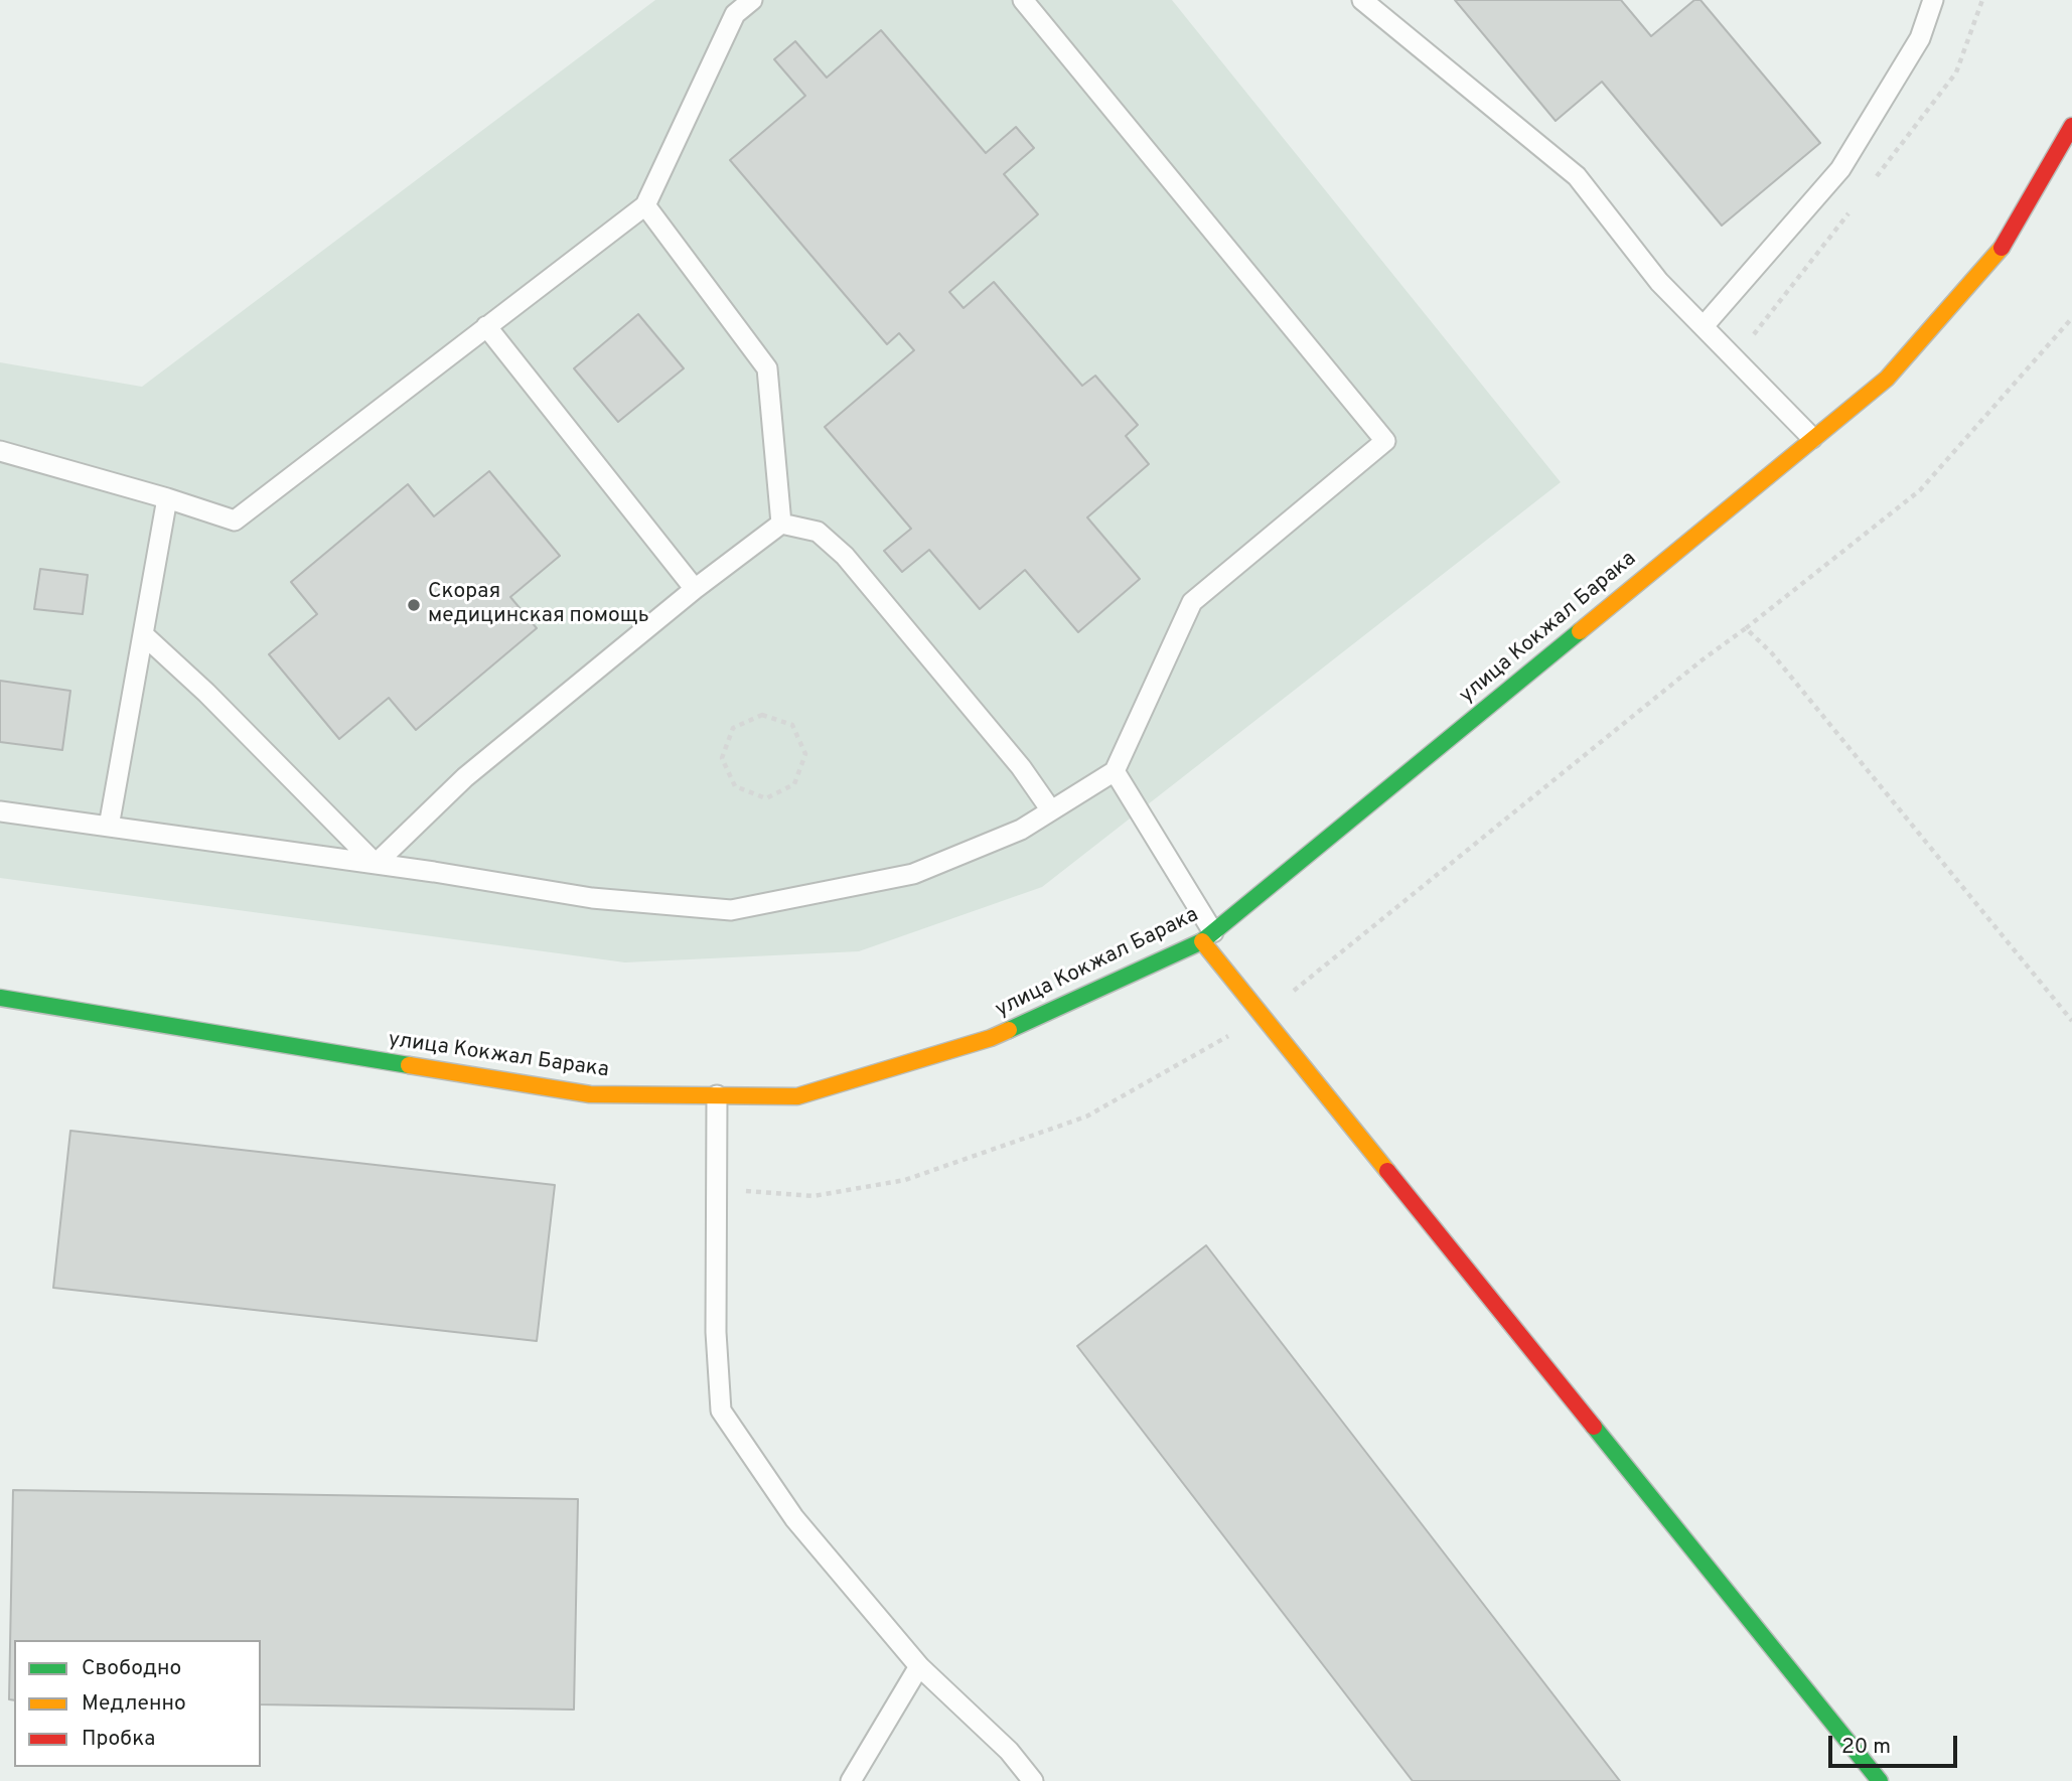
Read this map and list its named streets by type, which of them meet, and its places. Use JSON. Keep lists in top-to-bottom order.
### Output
{
  "streets": {
    "street": ["улица Кокжал Барака"]
  },
  "places": ["Скорая медицинская помощь"],
  "legend": ["Свободно", "Медленно", "Пробка"],
  "scale_bar": "20 m"
}
